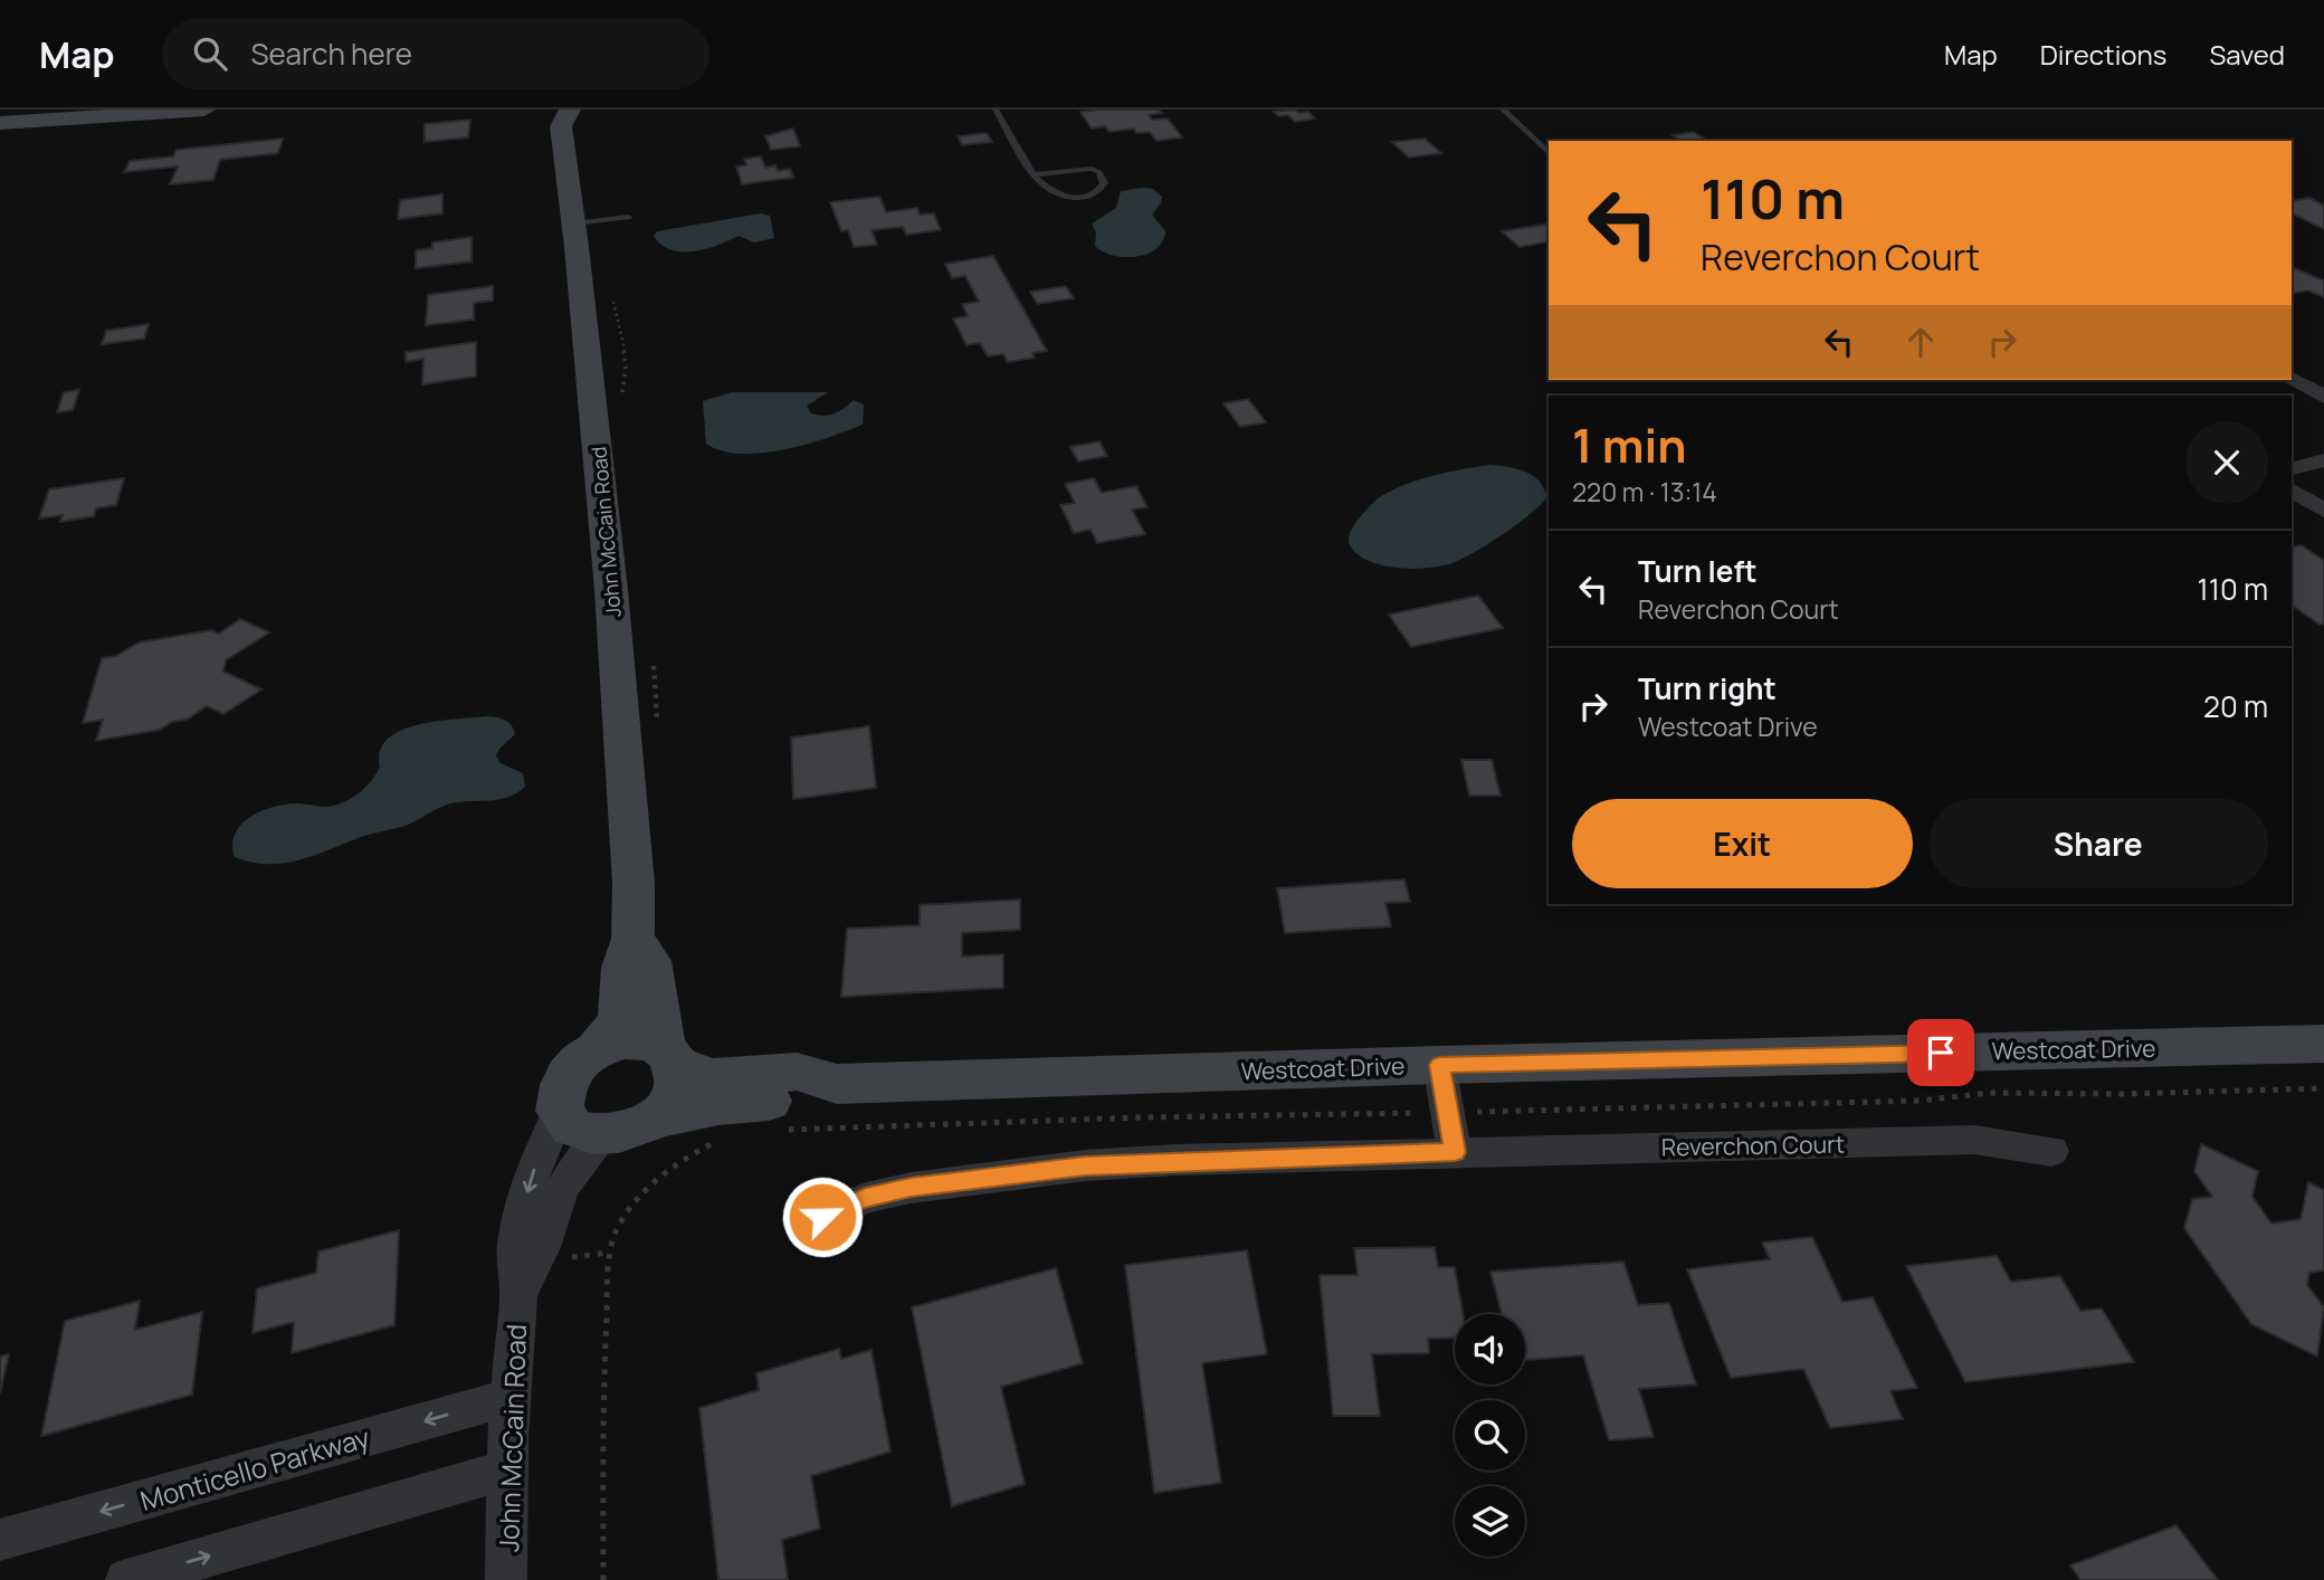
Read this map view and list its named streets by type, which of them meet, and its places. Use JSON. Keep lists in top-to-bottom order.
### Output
{
  "streets": {
    "main road": ["John McCain Road", "Westcoat Drive"],
    "street": ["Reverchon Court", "Monticello Parkway"]
  },
  "crossings": [
    ["John McCain Road", "Westcoat Drive"],
    ["John McCain Road", "Monticello Parkway"]
  ],
  "page": {
    "header": "Map",
    "search": "Search here",
    "nav": ["Map", "Directions", "Saved"],
    "turn": ["110 m", "Reverchon Court"],
    "heading": ["1 min", "220 m · 13:14"],
    "list": [
      {
        "name": "Turn left",
        "note": "Reverchon Court",
        "value": "110 m"
      },
      {
        "name": "Turn right",
        "note": "Westcoat Drive",
        "value": "20 m"
      }
    ],
    "buttons": ["Exit", "Share"]
  }
}
